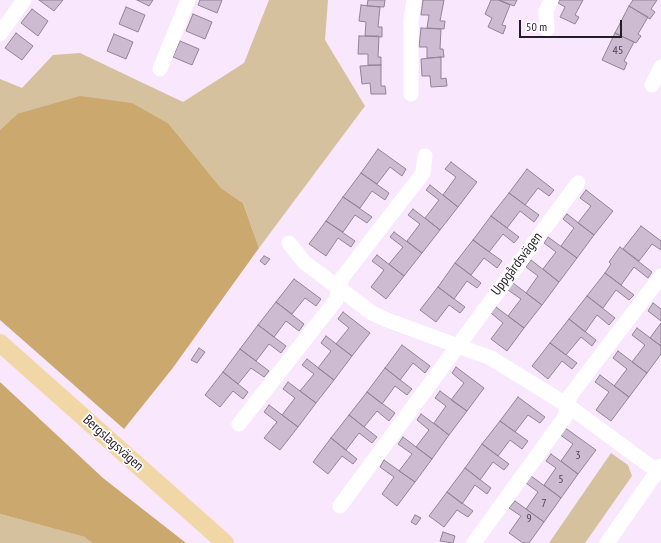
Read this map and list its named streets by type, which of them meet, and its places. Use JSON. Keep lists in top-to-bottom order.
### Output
{
  "streets": {
    "main road": ["Bergslagsvägen"],
    "street": ["Uppgårdsvägen"]
  },
  "house_numbers": [
    "45",
    "3",
    "5",
    "7",
    "9"
  ],
  "scale_bar": "50 m"
}
